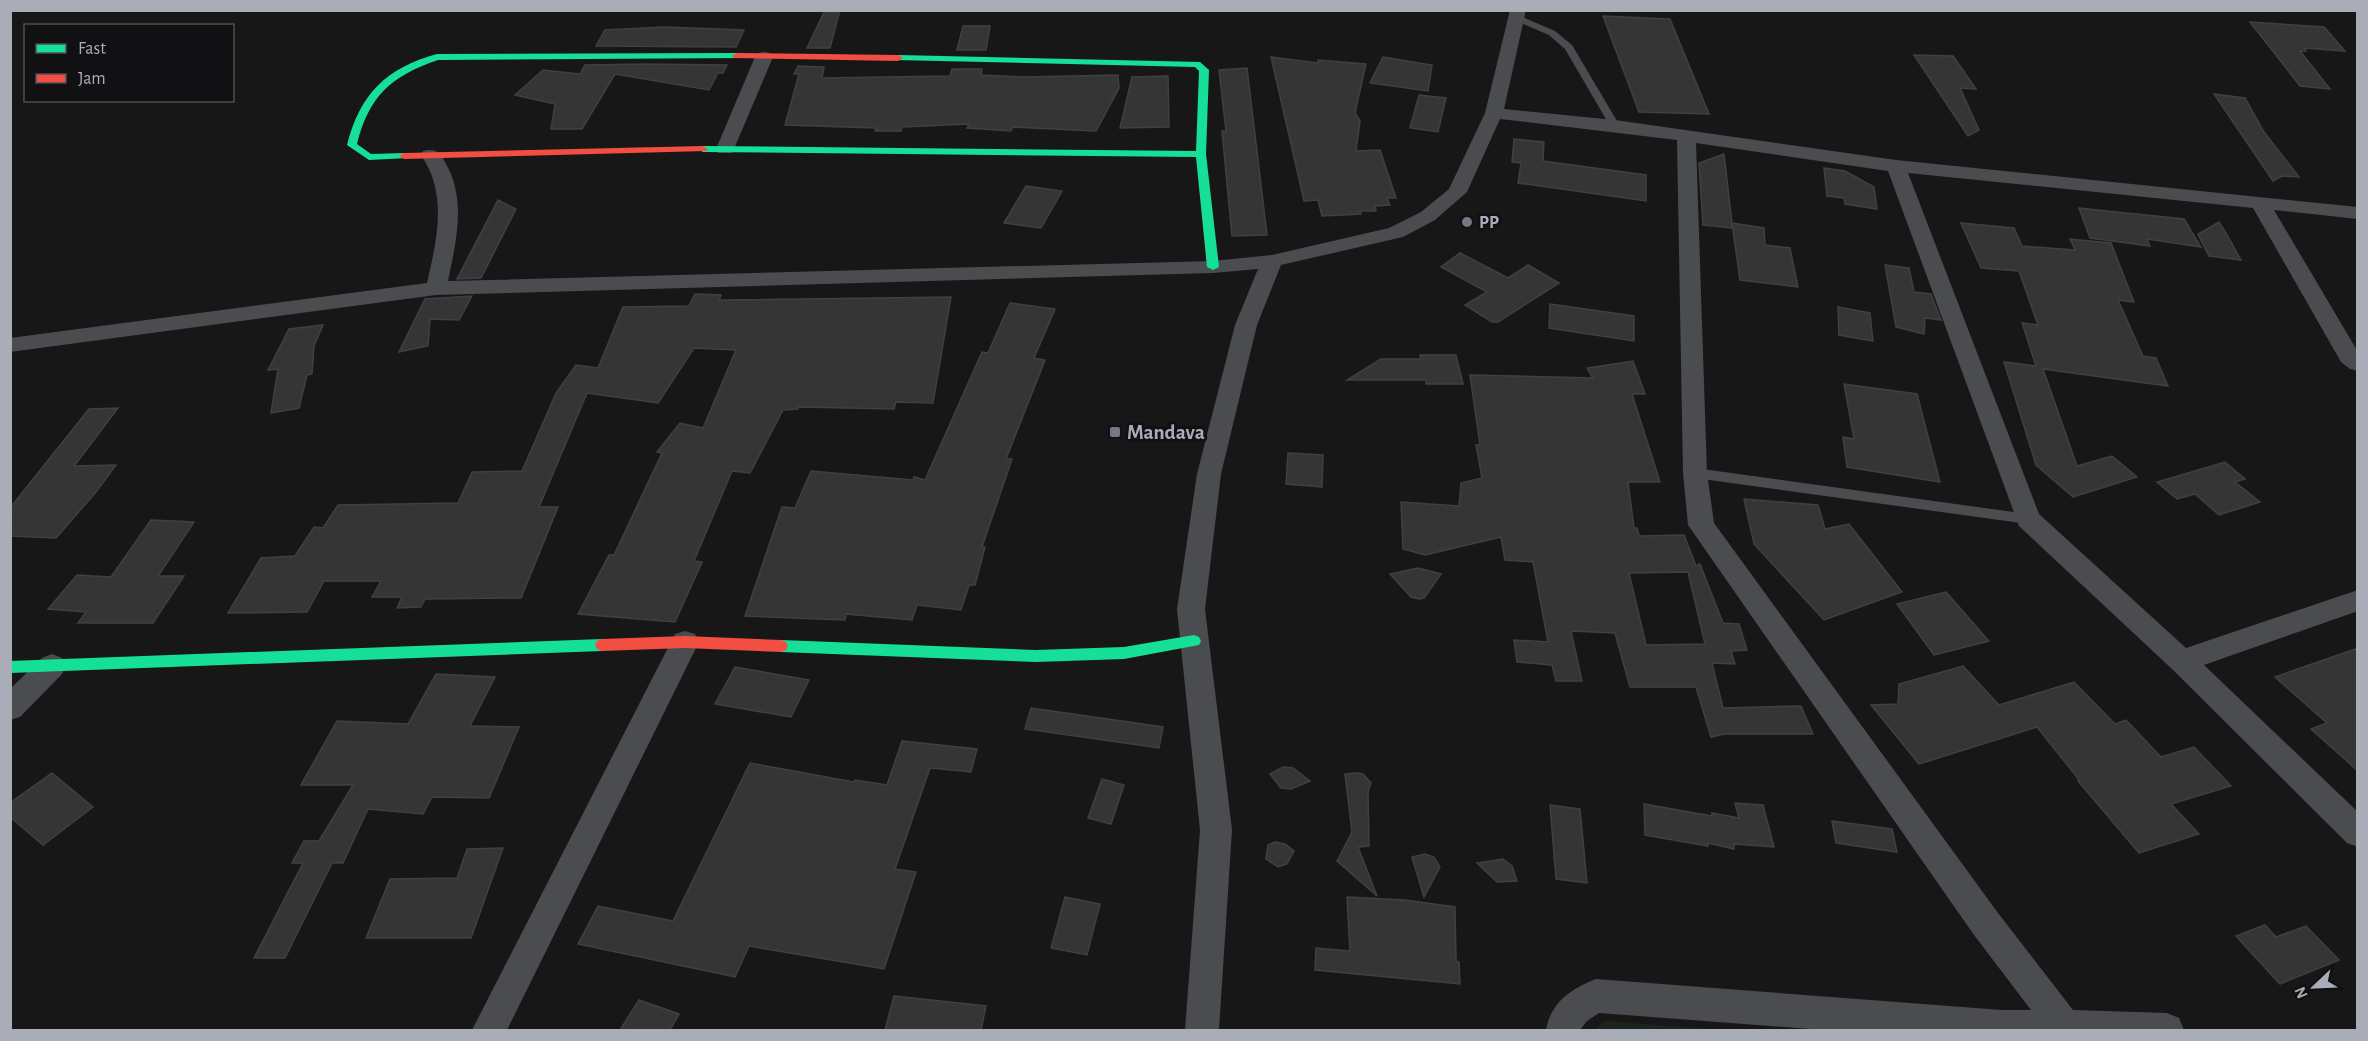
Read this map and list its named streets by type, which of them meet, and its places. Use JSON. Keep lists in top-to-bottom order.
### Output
{
  "places": {
    "other": ["PP"],
    "transit": ["Mandava"]
  },
  "legend": ["Fast", "Jam"],
  "north": "bottom left"
}
